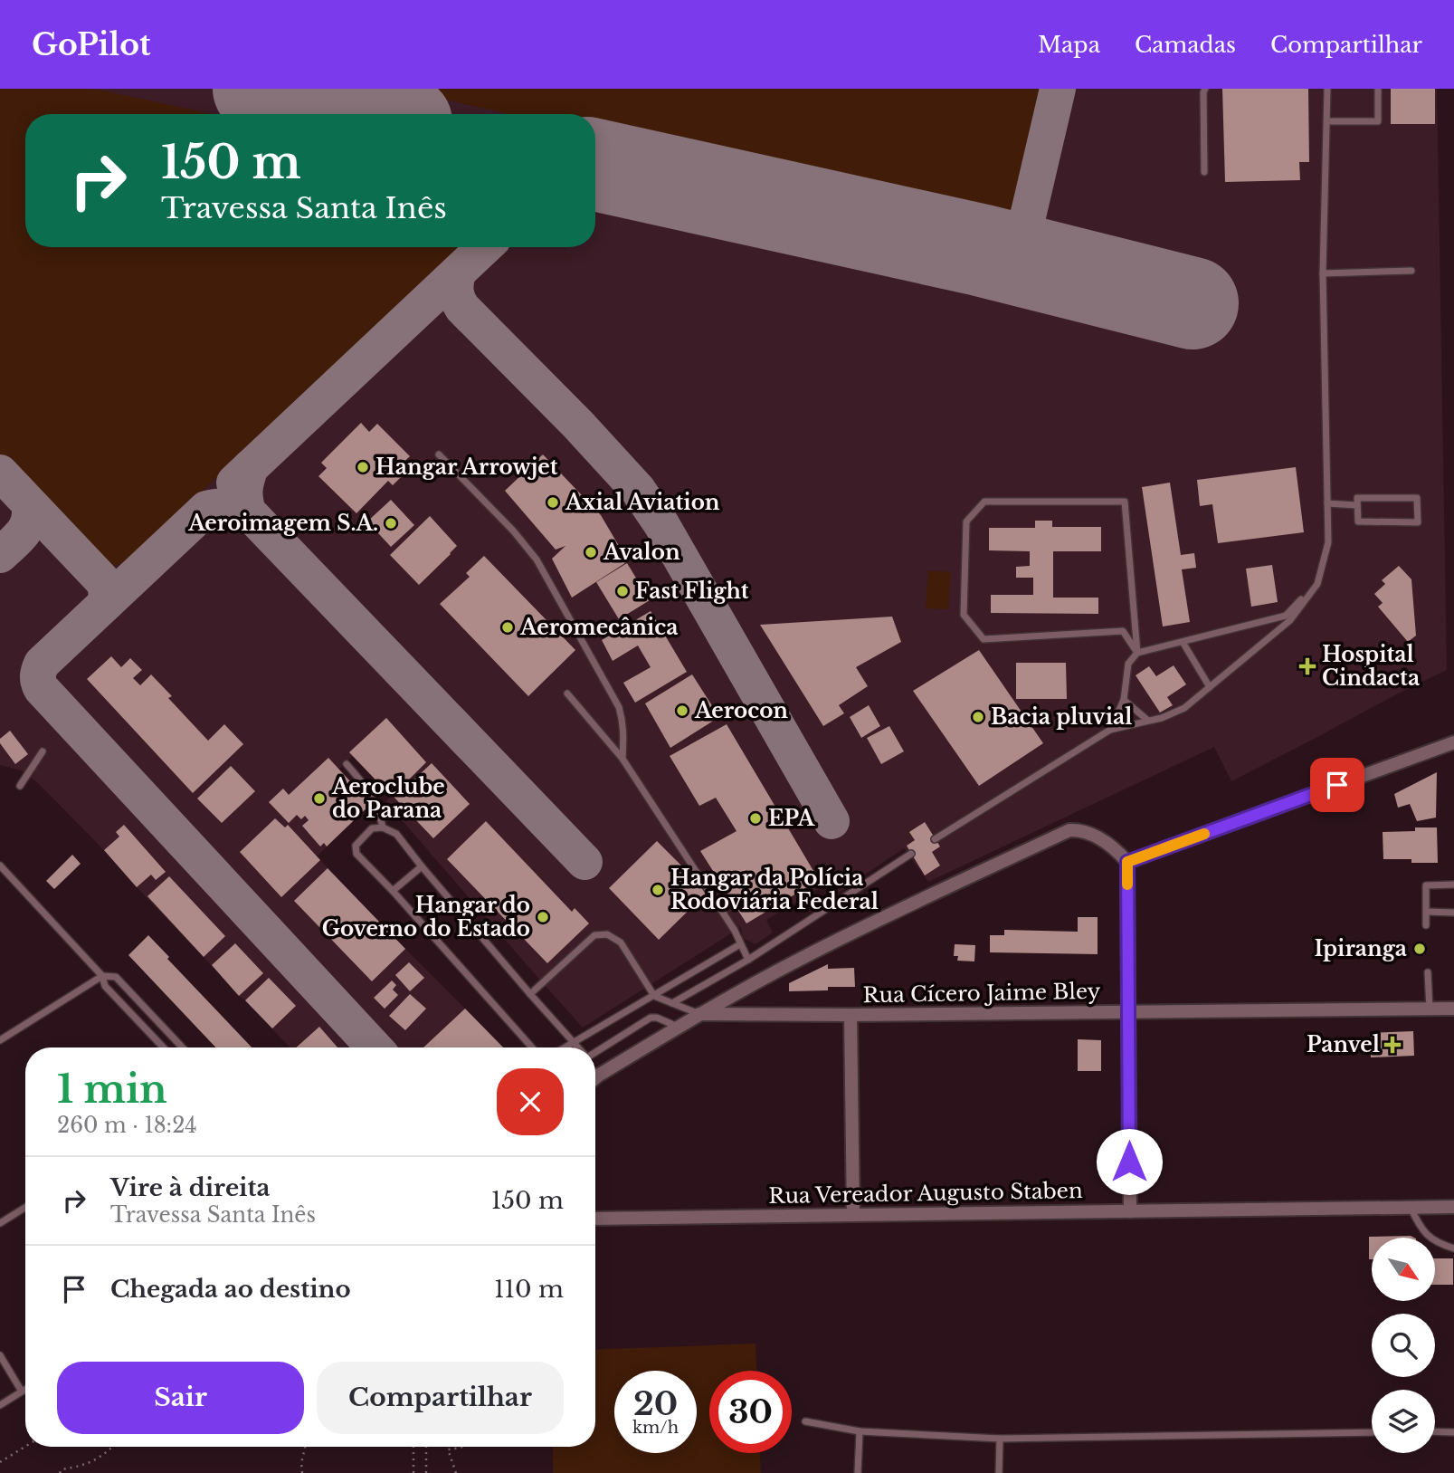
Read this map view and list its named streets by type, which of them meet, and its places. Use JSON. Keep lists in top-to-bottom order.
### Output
{
  "streets": {
    "street": ["Rua Cícero Jaime Bley", "Rua Vereador Augusto Staben"]
  },
  "places": {
    "other": [
      "Hangar Arrowjet",
      "Axial Aviation",
      "Aeroimagem S.A.",
      "Avalon",
      "Fast Flight",
      "Aeromecânica",
      "Aerocon",
      "Bacia pluvial",
      "Aeroclube do Parana",
      "EPA",
      "Hangar da Polícia Rodoviária Federal",
      "Hangar do Governo do Estado",
      "Ipiranga"
    ],
    "health": ["Hospital Cindacta", "Panvel"]
  },
  "north": "bottom right",
  "page": {
    "header": "GoPilot",
    "nav": ["Mapa", "Camadas", "Compartilhar"],
    "turn": ["150 m", "Travessa Santa Inês"],
    "heading": ["1 min", "260 m · 18:24"],
    "list": [
      {
        "name": "Vire à direita",
        "note": "Travessa Santa Inês",
        "value": "150 m"
      },
      {
        "name": "Chegada ao destino",
        "value": "110 m"
      }
    ],
    "buttons": ["Sair", "Compartilhar"],
    "speed": "20 km/h",
    "limit": "30"
  }
}
